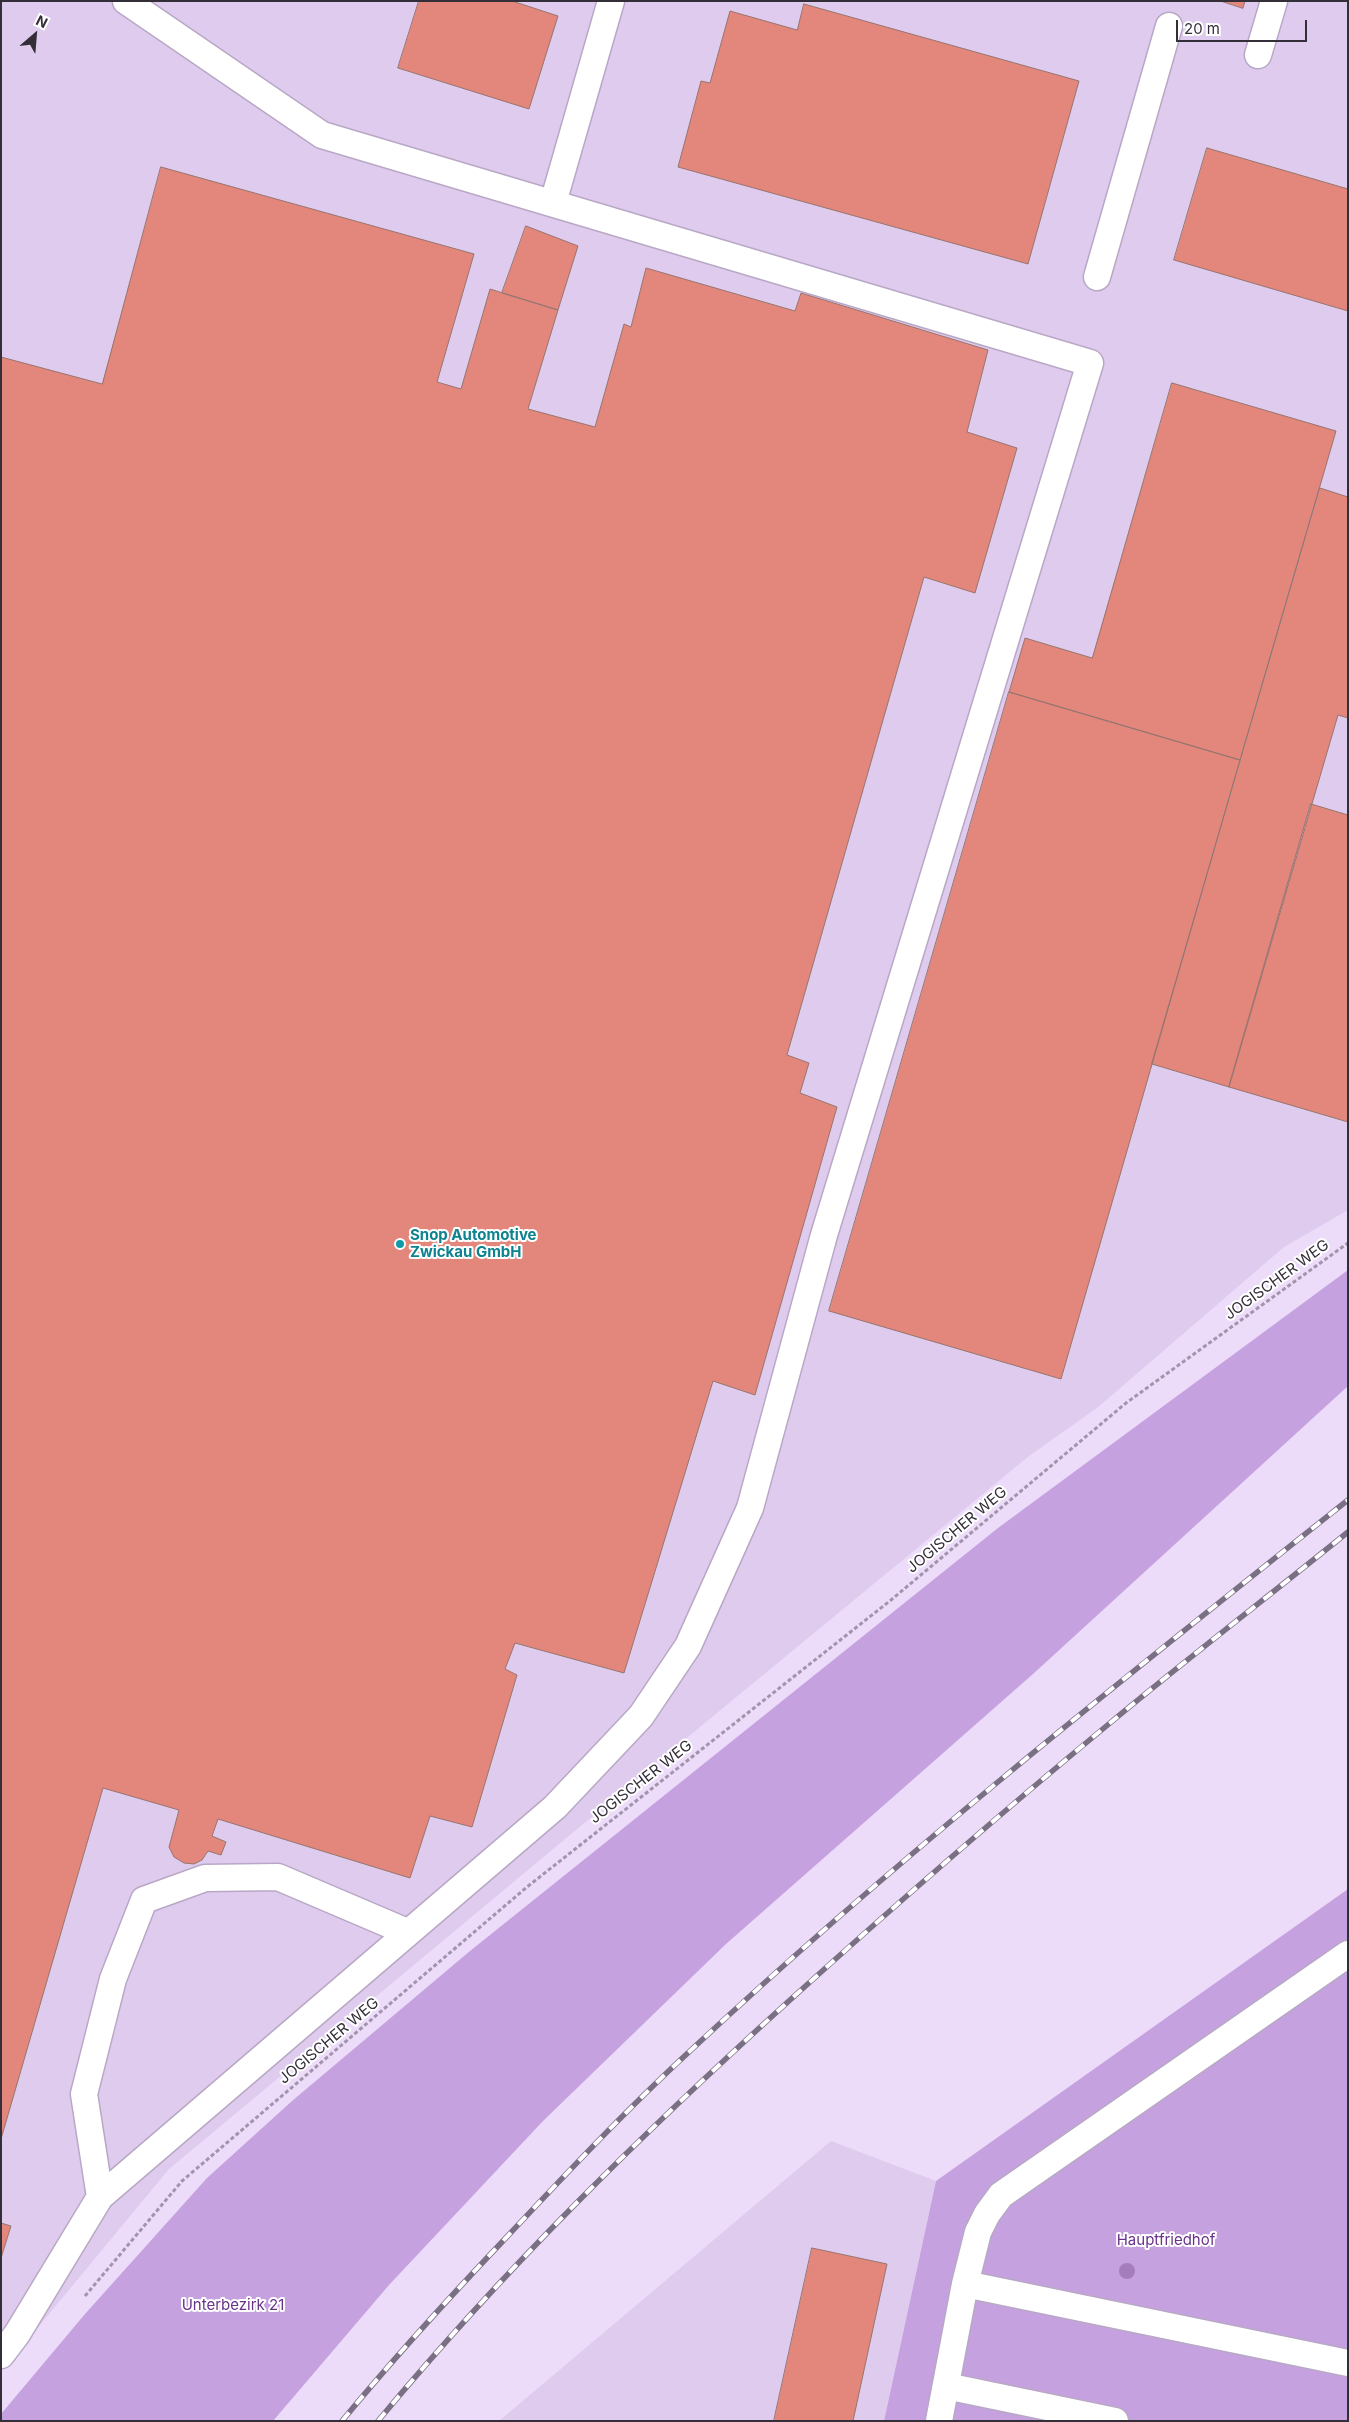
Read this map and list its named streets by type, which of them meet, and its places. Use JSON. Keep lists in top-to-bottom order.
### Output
{
  "streets": {
    "path": ["JOGISCHER WEG"]
  },
  "parks": ["Hauptfriedhof", "Unterbezirk 21"],
  "places": ["Snop Automotive Zwickau GmbH"],
  "scale_bar": "20 m",
  "north": "top right"
}
